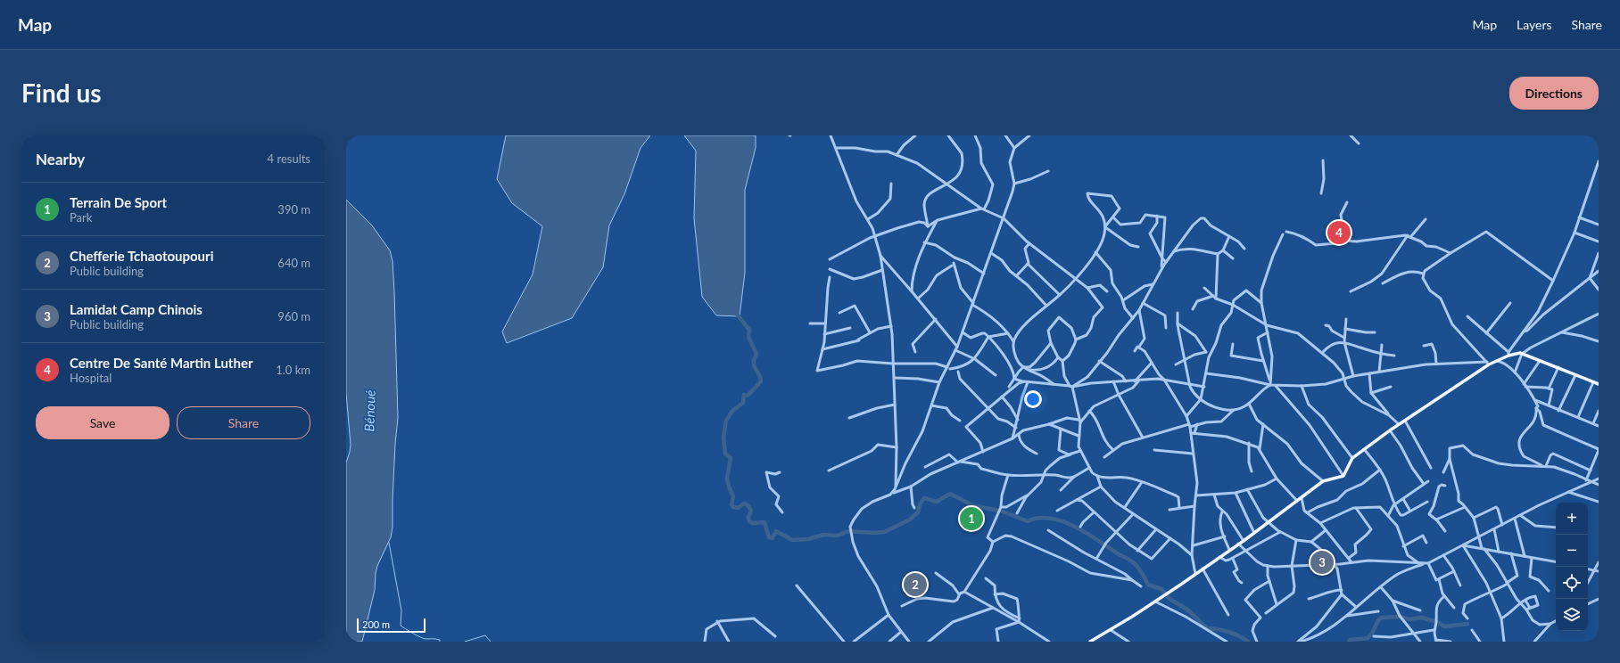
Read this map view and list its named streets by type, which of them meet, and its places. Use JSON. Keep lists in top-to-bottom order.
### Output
{
  "water": ["Bénoué"],
  "scale_bar": "200 m",
  "page": {
    "header": "Map",
    "nav": ["Map", "Layers", "Share"],
    "buttons": [
      "Directions",
      ["Save", "Share"]
    ],
    "title": "Find us",
    "heading": ["Nearby", "4 results"],
    "list": [
      {
        "mark": "1",
        "name": "Terrain De Sport",
        "note": "Park",
        "value": "390 m"
      },
      {
        "mark": "2",
        "name": "Chefferie Tchaotoupouri",
        "note": "Public building",
        "value": "640 m"
      },
      {
        "mark": "3",
        "name": "Lamidat Camp Chinois",
        "note": "Public building",
        "value": "960 m"
      },
      {
        "mark": "4",
        "name": "Centre De Santé Martin Luther",
        "note": "Hospital",
        "value": "1.0 km"
      }
    ],
    "pins": [
      "4",
      "1",
      "3",
      "2"
    ],
    "map_buttons": ["+", "−"],
    "scale": "200 m"
  }
}
